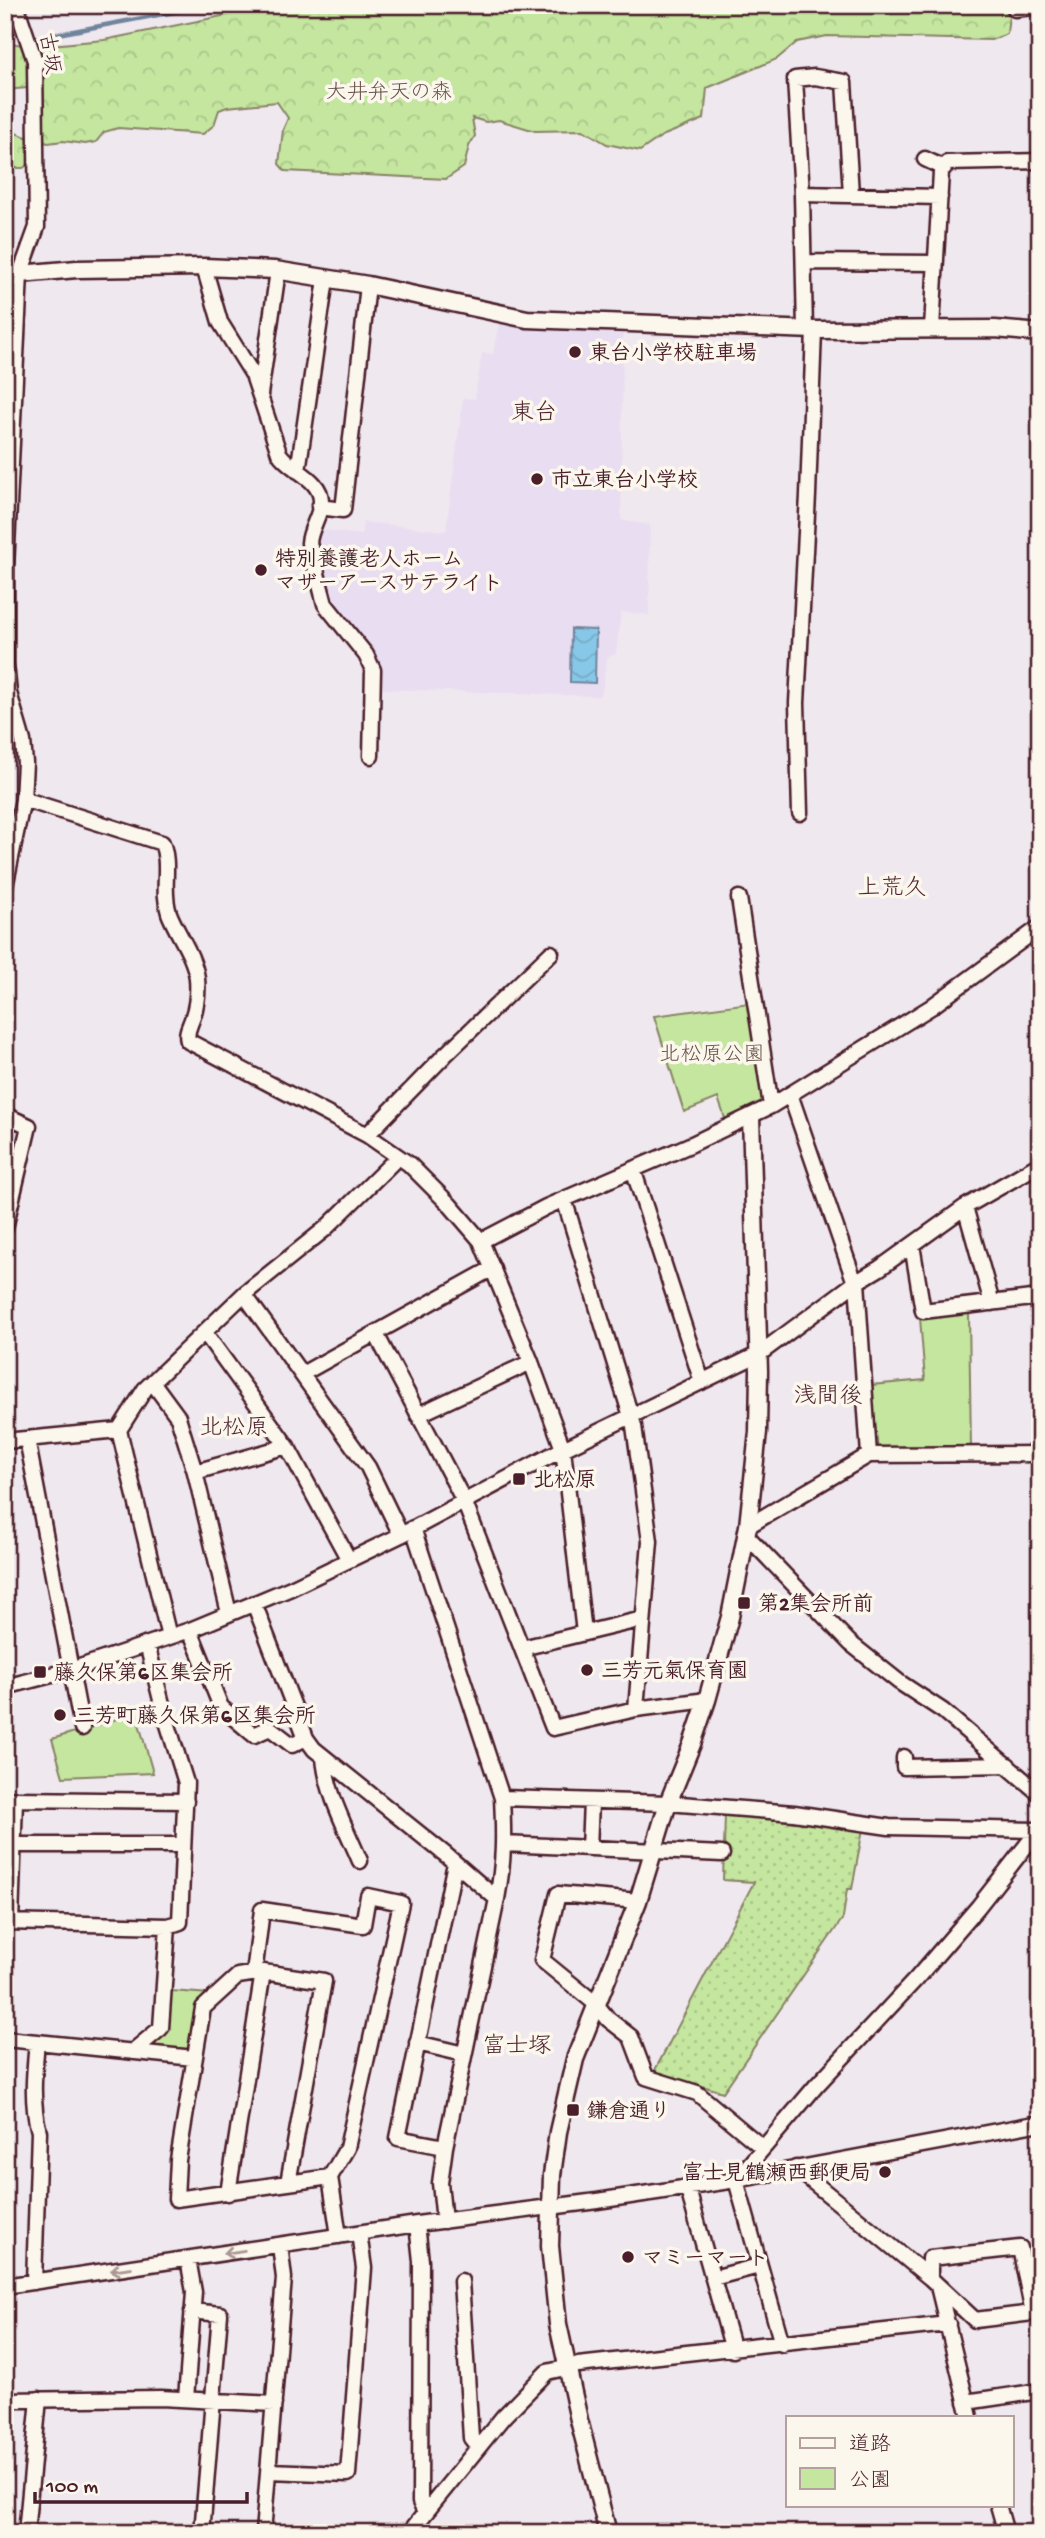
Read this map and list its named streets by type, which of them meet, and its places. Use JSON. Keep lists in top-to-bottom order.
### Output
{
  "streets": {
    "street": ["古坂"]
  },
  "districts": [
    "東台",
    "上荒久",
    "浅間後",
    "北松原",
    "富士塚"
  ],
  "parks": ["大井弁天の森", "北松原公園"],
  "places": {
    "other": [
      "東台小学校駐車場",
      "市立東台小学校",
      "特別養護老人ホーム マザーアースサテライト",
      "三芳元氣保育園",
      "三芳町藤久保第6区集会所",
      "富士見鶴瀬西郵便局",
      "マミーマート"
    ],
    "transit": [
      "北松原",
      "第2集会所前",
      "藤久保第6区集会所",
      "鎌倉通り"
    ]
  },
  "legend": ["道路", "公園"],
  "scale_bar": "100 m"
}
